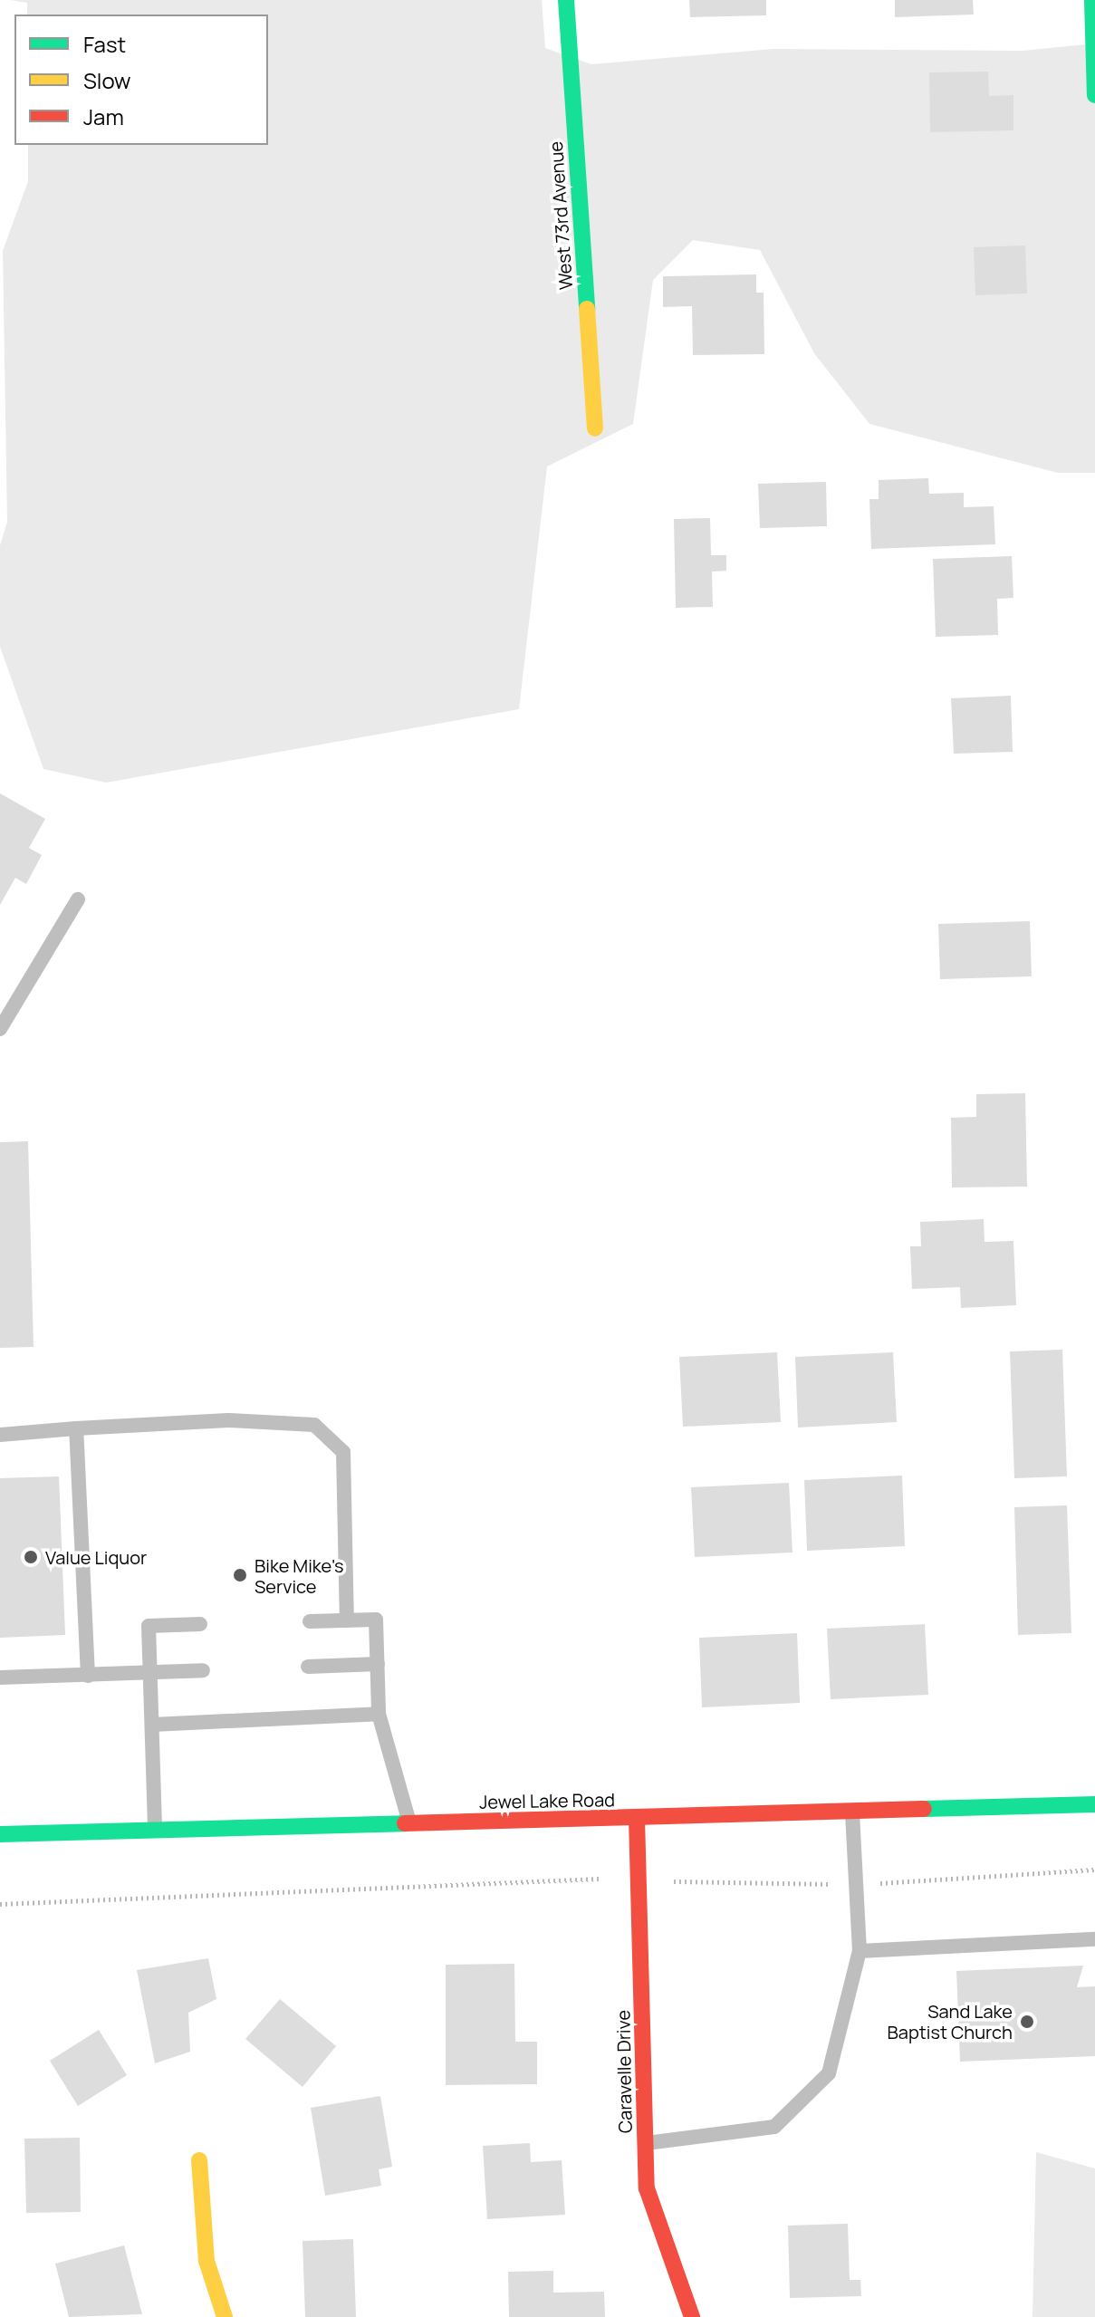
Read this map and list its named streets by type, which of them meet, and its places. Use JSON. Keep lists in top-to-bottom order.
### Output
{
  "streets": {
    "street": ["West 73rd Avenue", "Jewel Lake Road", "Caravelle Drive"]
  },
  "crossings": [
    ["Jewel Lake Road", "Caravelle Drive"]
  ],
  "places": ["Value Liquor", "Bike Mike's Service", "Sand Lake Baptist Church"],
  "legend": ["Fast", "Slow", "Jam"]
}
